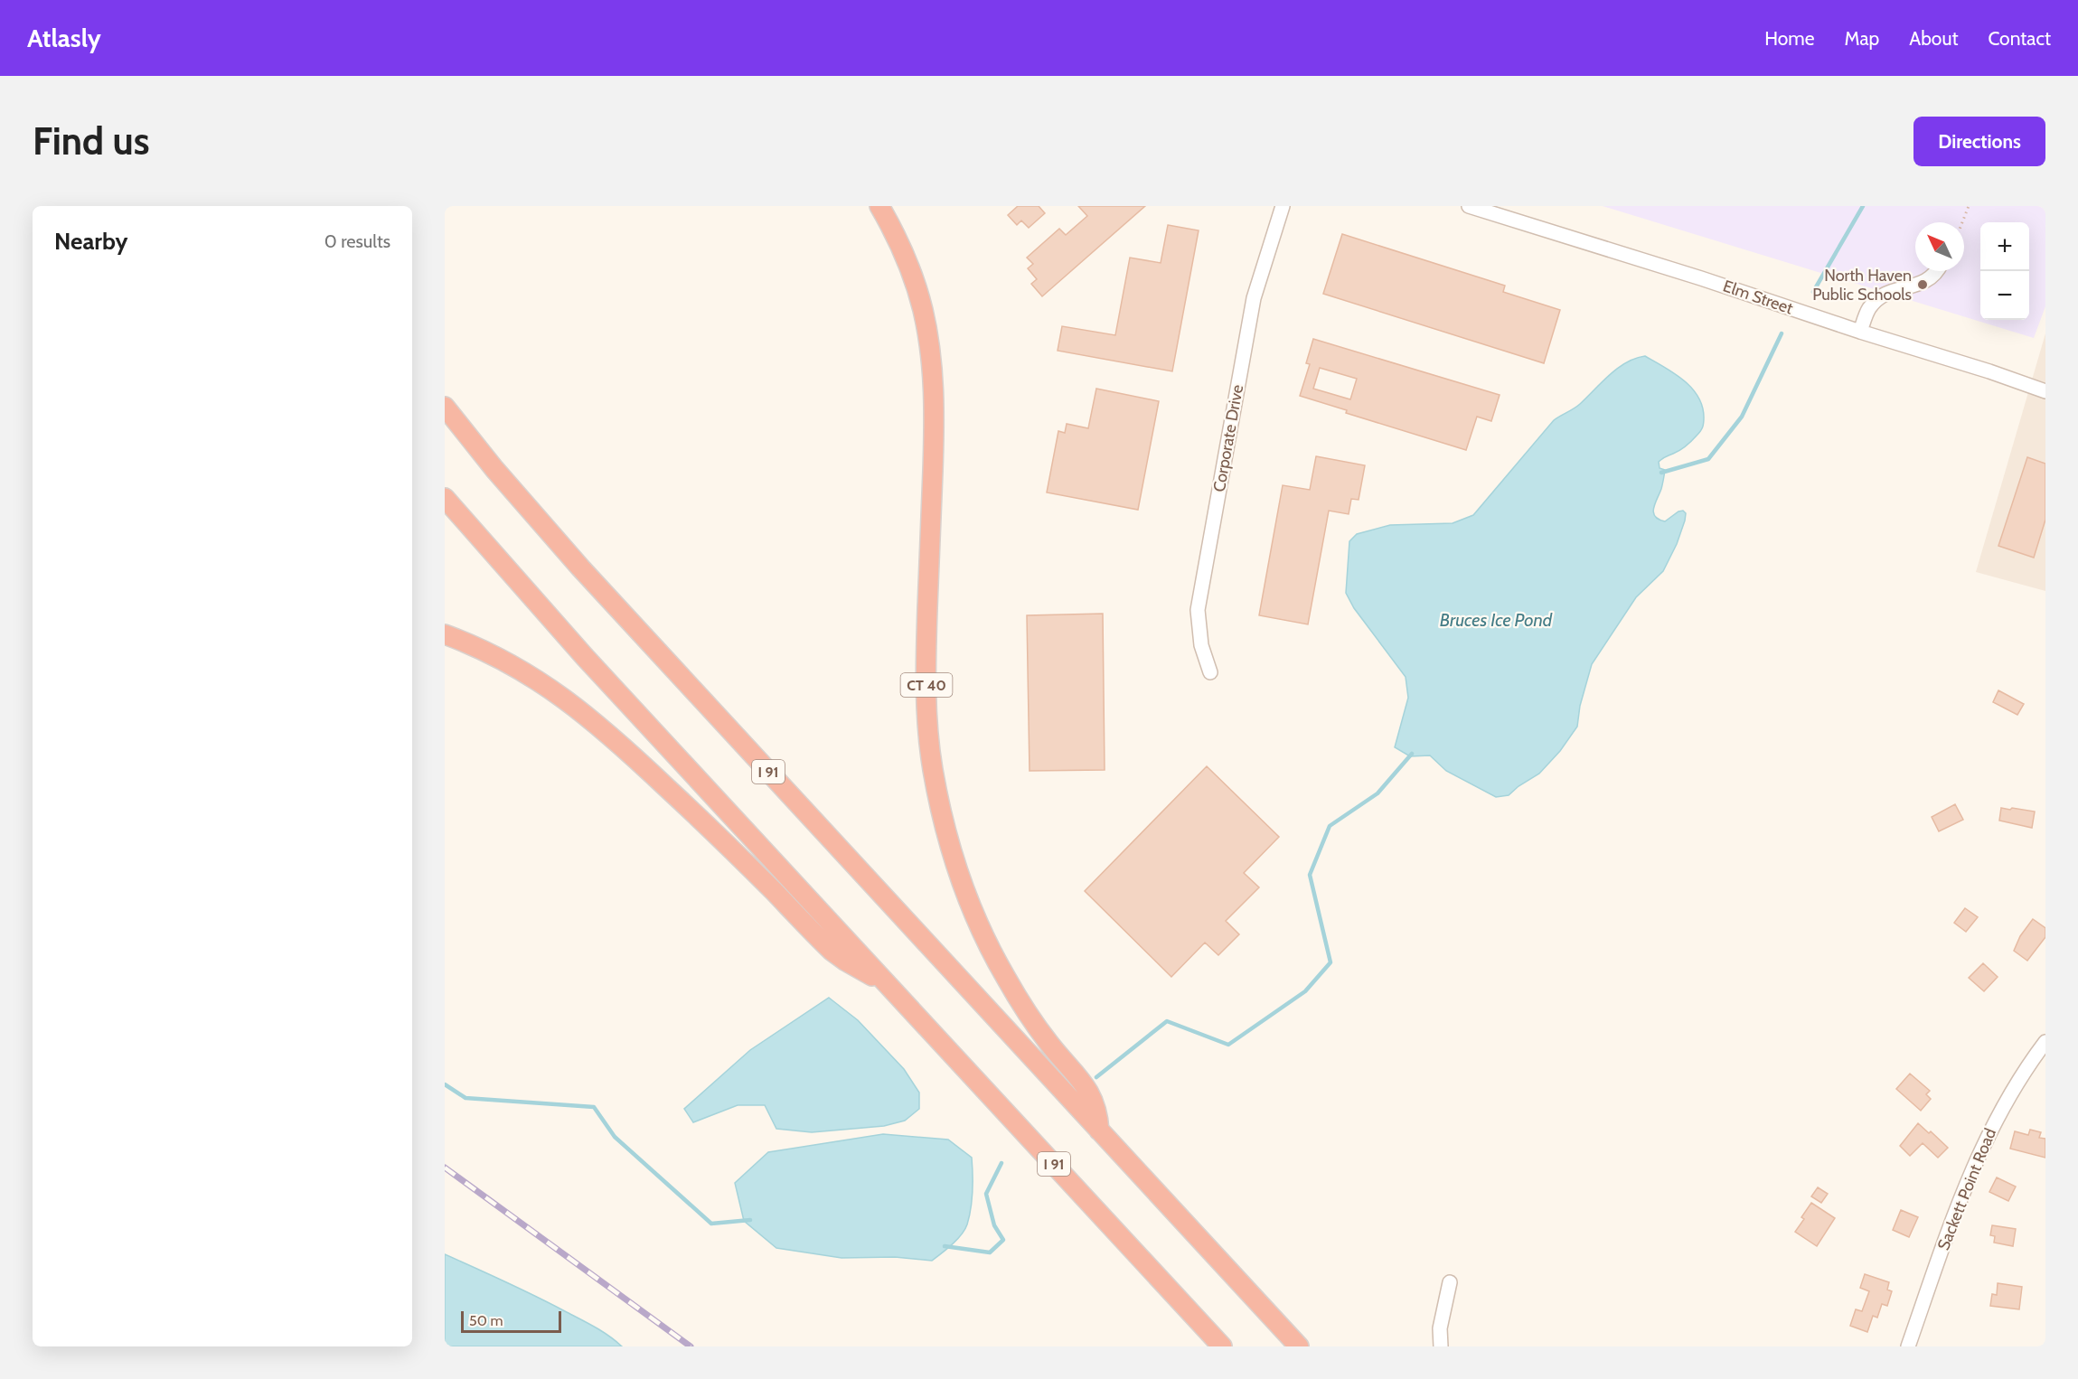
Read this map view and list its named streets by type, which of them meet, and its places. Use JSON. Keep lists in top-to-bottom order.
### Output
{
  "streets": {
    "highway": ["CT 40", "I 91"],
    "street": ["Elm Street", "Corporate Drive", "Sackett Point Road"]
  },
  "crossings": [
    ["CT 40", "I 91"]
  ],
  "water": ["Bruces Ice Pond"],
  "places": ["North Haven Public Schools"],
  "scale_bar": "50 m",
  "north": "top left",
  "page": {
    "header": "Atlasly",
    "nav": [
      "Home",
      "Map",
      "About",
      "Contact"
    ],
    "buttons": "Directions",
    "title": "Find us",
    "heading": ["Nearby", "0 results"],
    "map_buttons": ["+", "−"],
    "scale": "50 m"
  }
}
